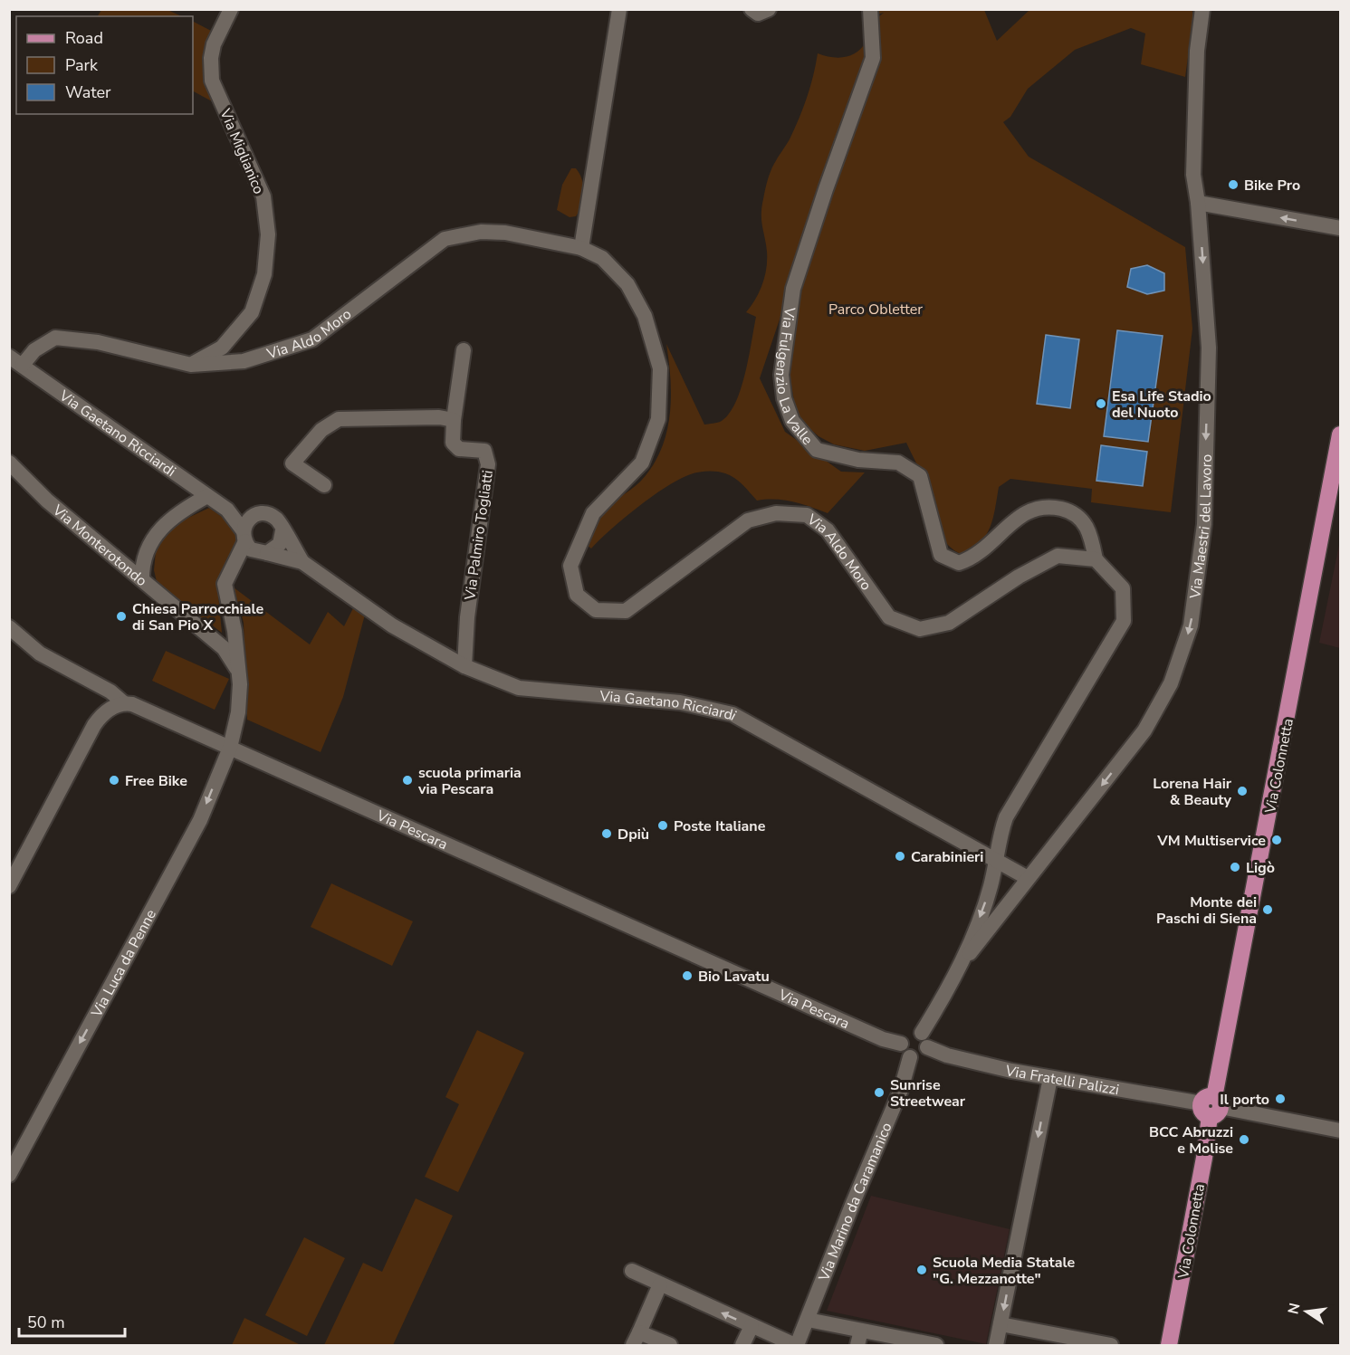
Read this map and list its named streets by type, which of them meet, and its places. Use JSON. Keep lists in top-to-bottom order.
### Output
{
  "streets": {
    "main road": ["Via Colonnetta"],
    "street": [
      "Via Miglianico",
      "Via Aldo Moro",
      "Via Fulgenzio La Valle",
      "Via Gaetano Ricciardi",
      "Via Maestri del Lavoro",
      "Via Palmiro Togliatti",
      "Via Monterotondo",
      "Via Pescara",
      "Via Luca da Penne",
      "Via Fratelli Palizzi",
      "Via Marino da Caramanico"
    ]
  },
  "crossings": [
    ["Via Miglianico", "Via Aldo Moro"],
    ["Via Aldo Moro", "Via Fulgenzio La Valle"],
    ["Via Aldo Moro", "Via Gaetano Ricciardi"],
    ["Via Gaetano Ricciardi", "Via Maestri del Lavoro"],
    ["Via Gaetano Ricciardi", "Via Palmiro Togliatti"],
    ["Via Gaetano Ricciardi", "Via Luca da Penne"],
    ["Via Maestri del Lavoro", "Via Pescara"],
    ["Via Maestri del Lavoro", "Via Fratelli Palizzi"],
    ["Via Maestri del Lavoro", "Via Marino da Caramanico"],
    ["Via Monterotondo", "Via Luca da Penne"],
    ["Via Colonnetta", "Via Fratelli Palizzi"],
    ["Via Pescara", "Via Luca da Penne"],
    ["Via Pescara", "Via Fratelli Palizzi"],
    ["Via Pescara", "Via Marino da Caramanico"],
    ["Via Fratelli Palizzi", "Via Marino da Caramanico"]
  ],
  "one_way": ["Via Luca da Penne"],
  "parks": ["Parco Obletter"],
  "places": [
    "Bike Pro",
    "Esa Life Stadio del Nuoto",
    "Chiesa Parrocchiale di San Pio X",
    "Free Bike",
    "scuola primaria via Pescara",
    "Lorena Hair & Beauty",
    "Poste Italiane",
    "Dpiù",
    "VM Multiservice",
    "Carabinieri",
    "Ligò",
    "Monte dei Paschi di Siena",
    "Bio Lavatu",
    "Sunrise Streetwear",
    "Il porto",
    "BCC Abruzzi e Molise",
    "Scuola Media Statale \"G. Mezzanotte\""
  ],
  "legend": ["Road", "Park", "Water"],
  "scale_bar": "50 m",
  "north": "left"
}
